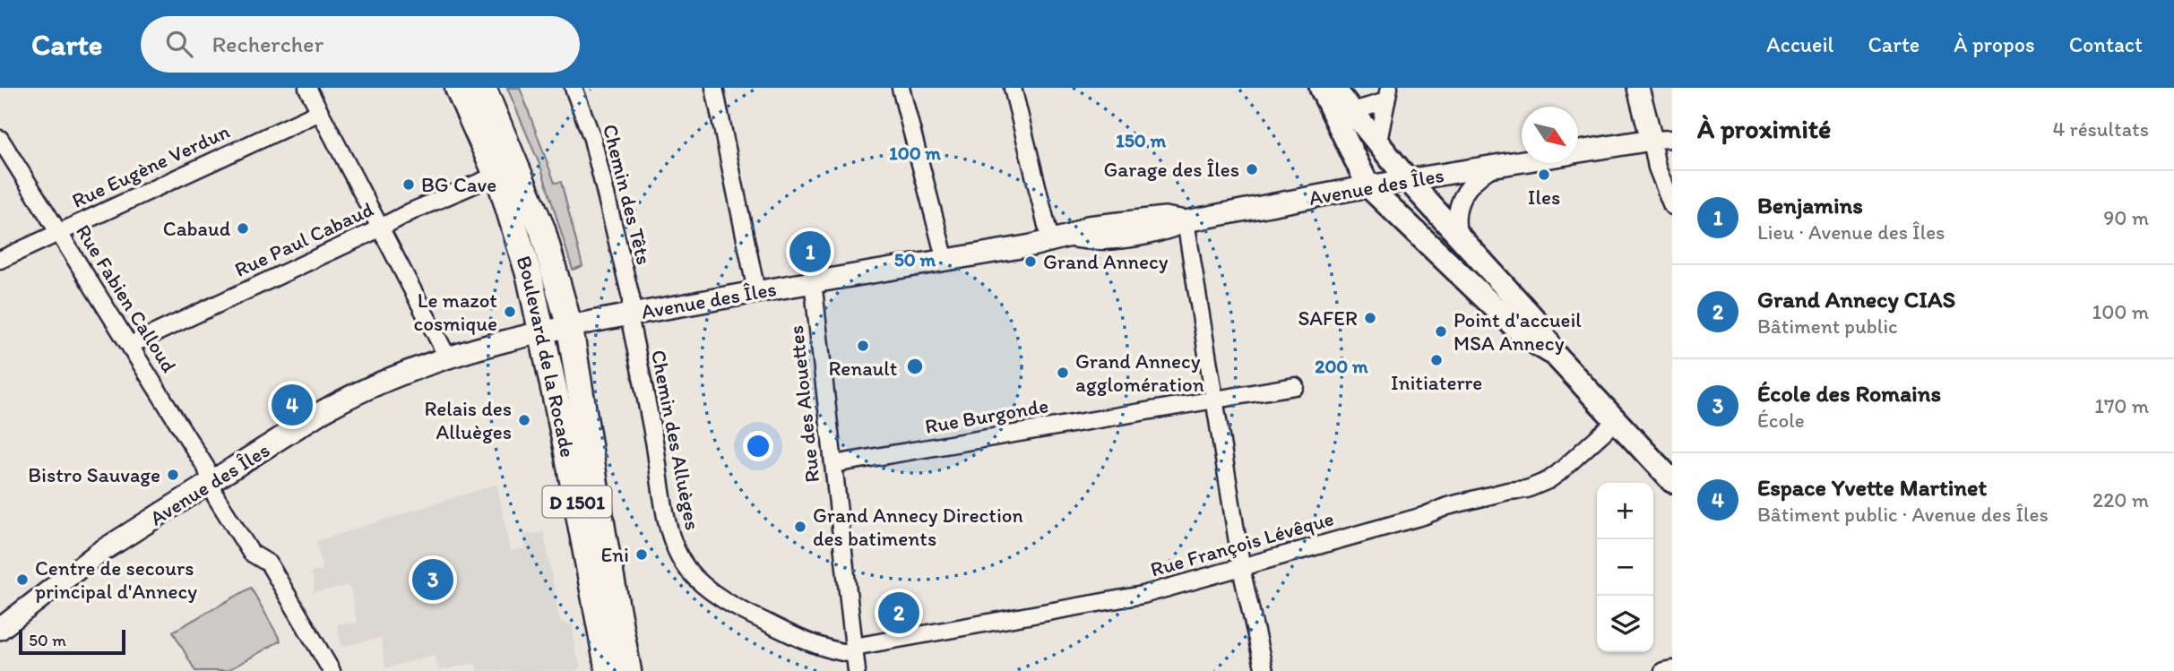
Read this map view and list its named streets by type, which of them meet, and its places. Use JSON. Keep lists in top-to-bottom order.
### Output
{
  "streets": {
    "main road": ["Boulevard de la Rocade", "D 1501"],
    "street": [
      "Rue Eugène Verdun",
      "Avenue des Îles",
      "Chemin des Têts",
      "Rue Paul Cabaud",
      "Rue Fabien Calloud",
      "Rue des Alouettes",
      "Rue Burgonde",
      "Chemin des Alluèges",
      "Rue François Lévêque"
    ]
  },
  "crossings": [
    ["Rue Eugène Verdun", "Rue Fabien Calloud"],
    ["Avenue des Îles", "Chemin des Têts"],
    ["Avenue des Îles", "Rue Fabien Calloud"],
    ["Avenue des Îles", "Boulevard de la Rocade"],
    ["Avenue des Îles", "Rue des Alouettes"],
    ["Avenue des Îles", "Chemin des Alluèges"],
    ["Chemin des Têts", "Chemin des Alluèges"],
    ["Rue Paul Cabaud", "Rue Fabien Calloud"],
    ["Rue Paul Cabaud", "Boulevard de la Rocade"],
    ["Rue des Alouettes", "Rue Burgonde"],
    ["Rue des Alouettes", "Chemin des Alluèges"],
    ["Rue des Alouettes", "Rue François Lévêque"],
    ["Chemin des Alluèges", "Rue François Lévêque"]
  ],
  "places": [
    "Garage des Îles",
    "Iles",
    "BG Cave",
    "Cabaud",
    "Grand Annecy",
    "Le mazot cosmique",
    "SAFER",
    "Point d'accueil MSA Annecy",
    "Renault",
    "Initiaterre",
    "Grand Annecy agglomération",
    "Relais des Alluèges",
    "Bistro Sauvage",
    "Grand Annecy Direction des batiments",
    "Eni",
    "Centre de secours principal d'Annecy"
  ],
  "scale_bar": "50 m",
  "north": "bottom right",
  "page": {
    "header": "Carte",
    "search": "Rechercher",
    "nav": [
      "Accueil",
      "Carte",
      "À propos",
      "Contact"
    ],
    "heading": ["À proximité", "4 résultats"],
    "list": [
      {
        "mark": "1",
        "name": "Benjamins",
        "note": "Lieu · Avenue des Îles",
        "value": "90 m"
      },
      {
        "mark": "2",
        "name": "Grand Annecy CIAS",
        "note": "Bâtiment public",
        "value": "100 m"
      },
      {
        "mark": "3",
        "name": "École des Romains",
        "note": "École",
        "value": "170 m"
      },
      {
        "mark": "4",
        "name": "Espace Yvette Martinet",
        "note": "Bâtiment public · Avenue des Îles",
        "value": "220 m"
      }
    ],
    "pins": [
      "1",
      "4",
      "3",
      "2"
    ],
    "map_buttons": ["+", "−"],
    "scale": "50 m"
  },
  "rings": [
    "150 m",
    "100 m",
    "50 m",
    "200 m"
  ]
}
